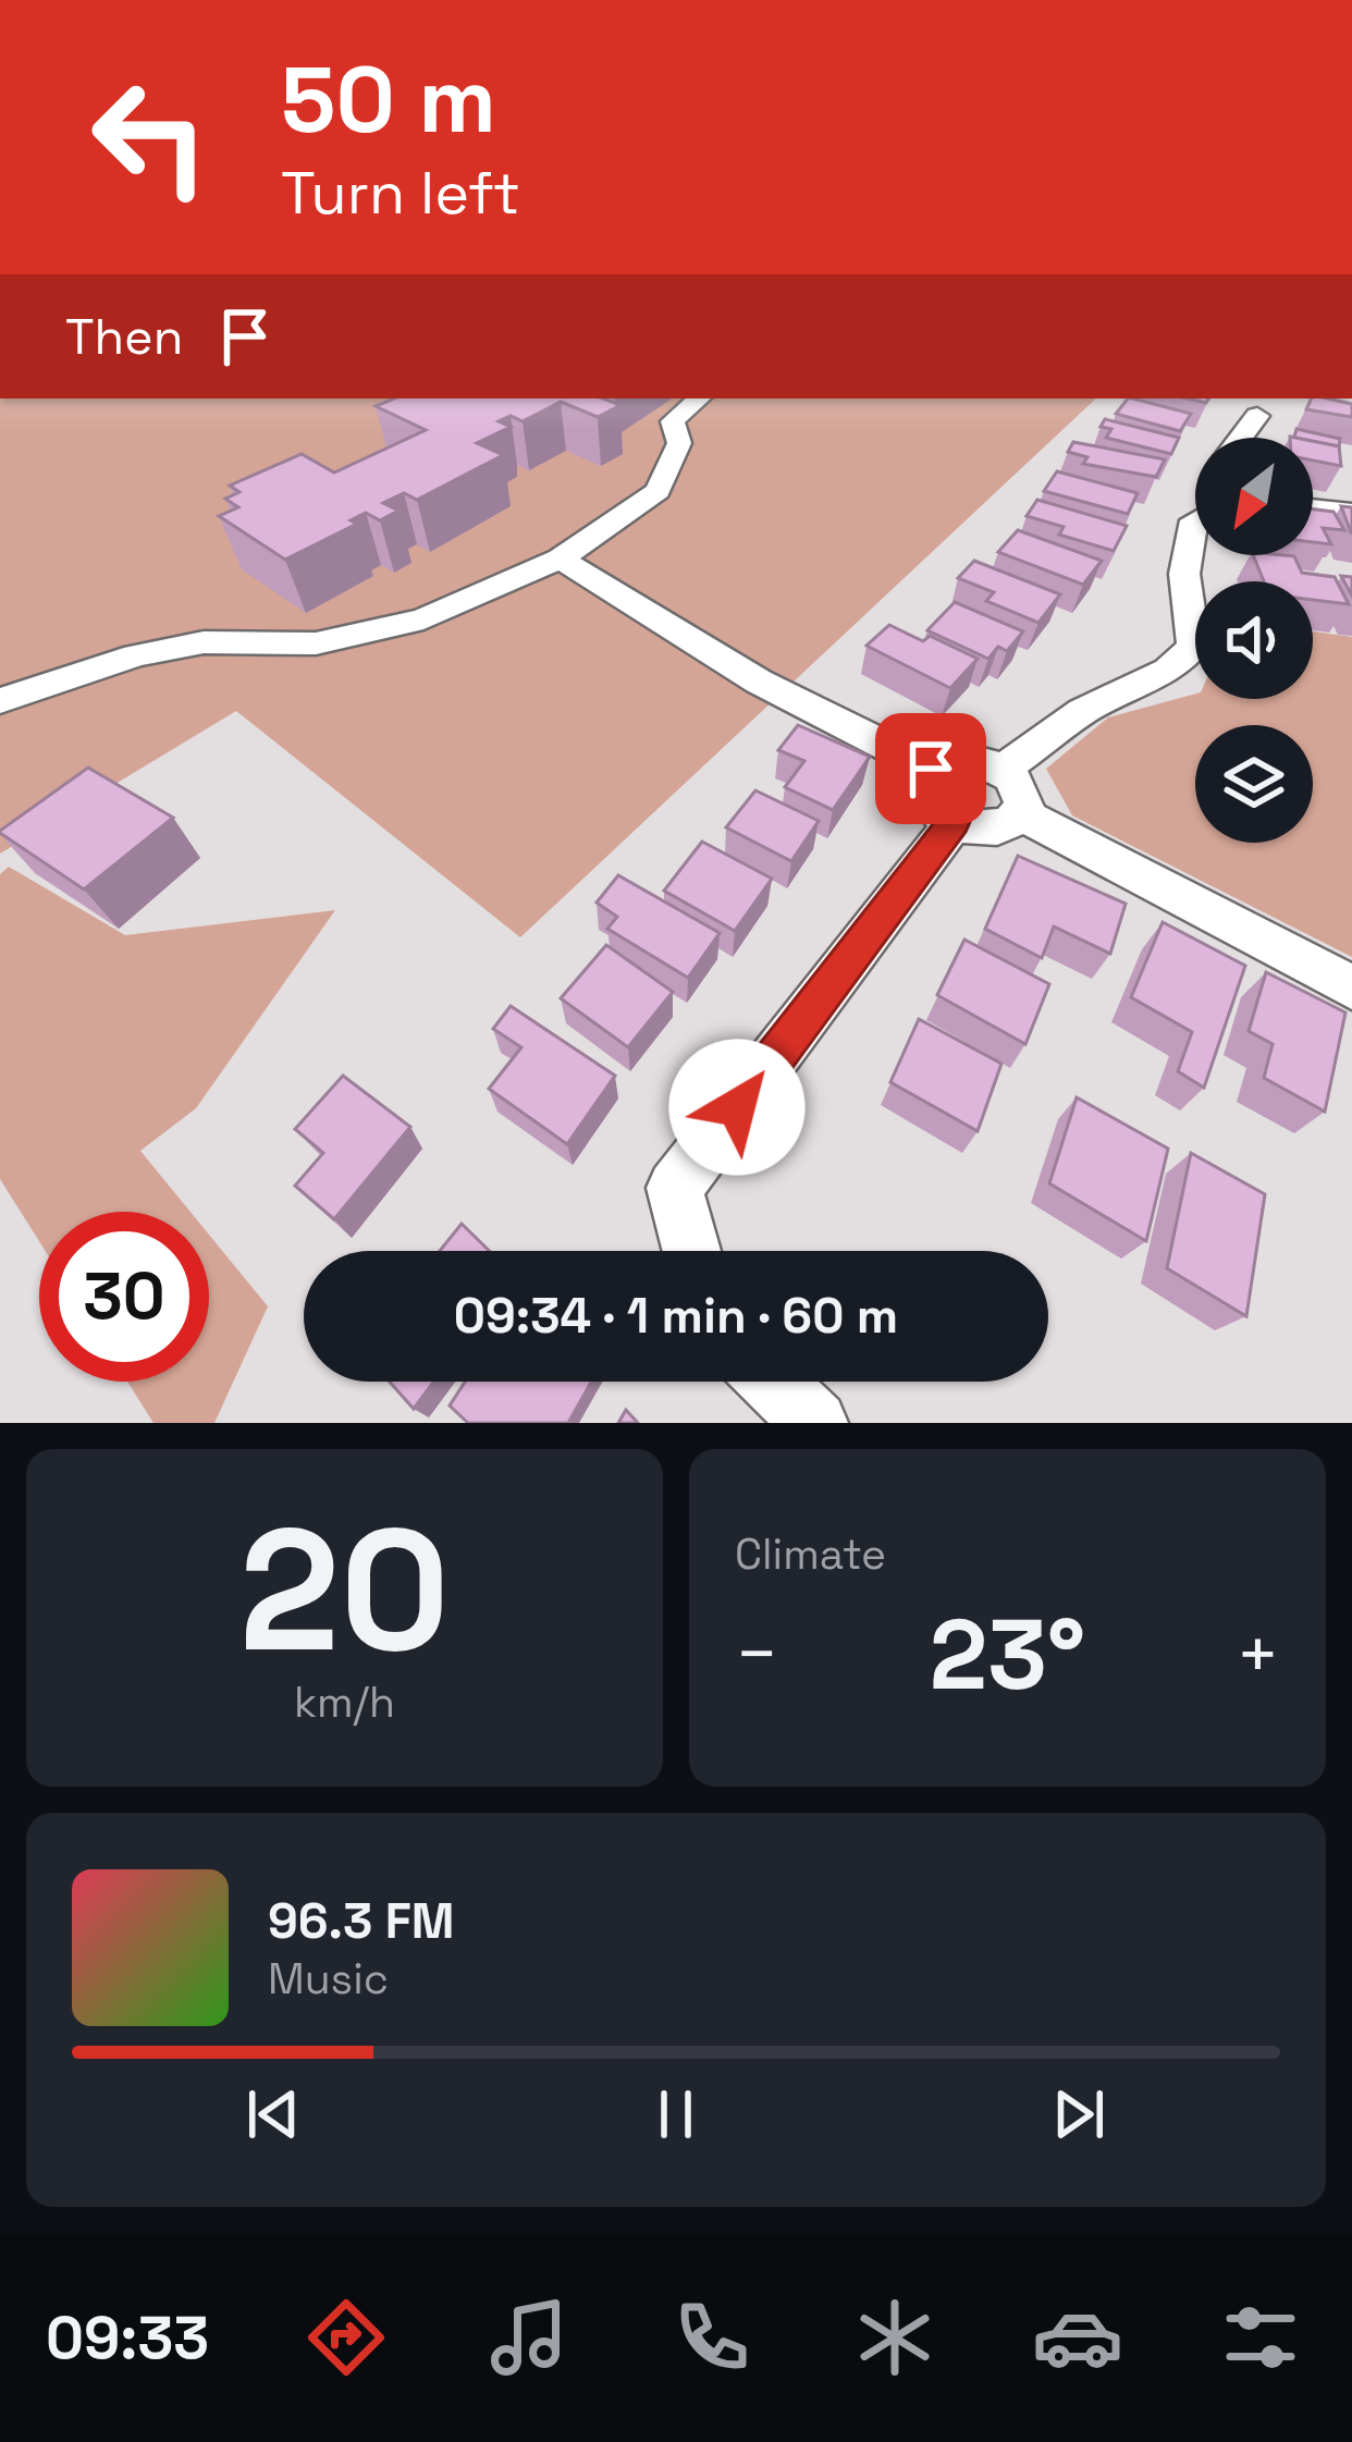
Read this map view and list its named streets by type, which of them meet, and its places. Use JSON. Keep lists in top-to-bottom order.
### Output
{
  "north": "bottom left",
  "page": {
    "turn": ["50 m", "Turn left"],
    "then": "Then",
    "limit": "30",
    "trip": "09:34 · 1 min · 60 m",
    "tile": [
      ["20", "km/h"],
      "Climate"
    ],
    "heat": ["−", "23°", "+"],
    "song": ["96.3 FM", "Music"],
    "tabs": "09:33"
  }
}
